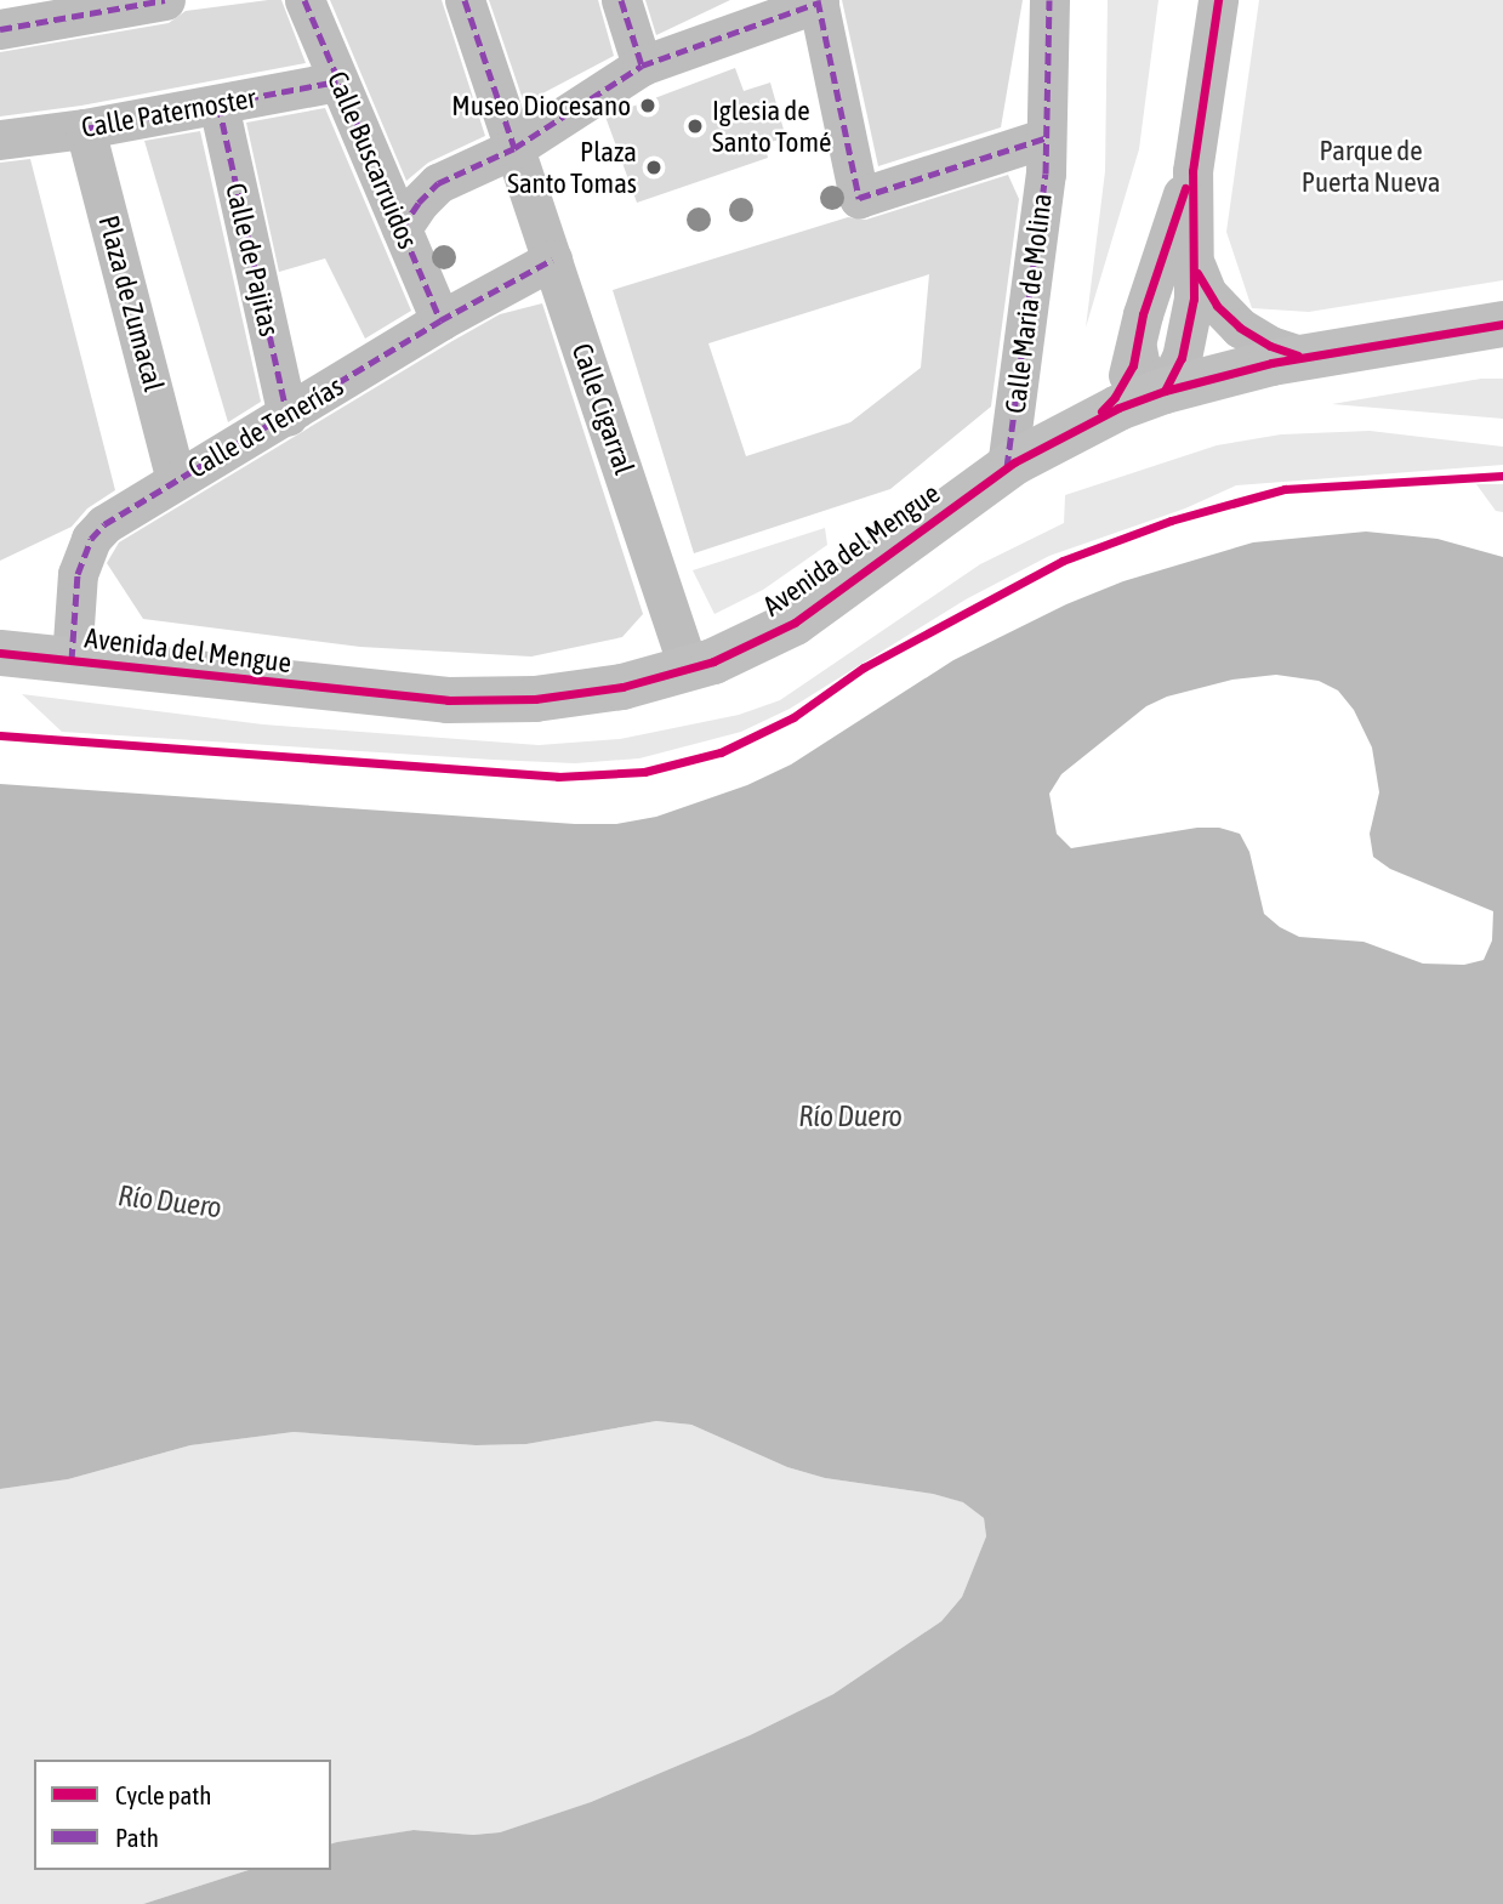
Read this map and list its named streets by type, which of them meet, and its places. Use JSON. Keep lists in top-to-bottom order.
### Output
{
  "streets": {
    "street": [
      "Calle Paternoster",
      "Calle Buscarruidos",
      "Calle de Pajitas",
      "Plaza de Zumacal",
      "Calle Maria de Molina",
      "Calle Cigarral",
      "Calle de Tenerías",
      "Avenida del Mengue"
    ]
  },
  "crossings": [
    ["Calle Paternoster", "Calle Buscarruidos"],
    ["Calle Paternoster", "Calle de Pajitas"],
    ["Calle Paternoster", "Plaza de Zumacal"],
    ["Calle Buscarruidos", "Calle de Tenerías"],
    ["Calle de Pajitas", "Calle de Tenerías"],
    ["Plaza de Zumacal", "Calle de Tenerías"],
    ["Calle Maria de Molina", "Avenida del Mengue"],
    ["Calle Cigarral", "Calle de Tenerías"],
    ["Calle Cigarral", "Avenida del Mengue"],
    ["Calle de Tenerías", "Avenida del Mengue"]
  ],
  "water": ["Río Duero"],
  "parks": ["Parque de Puerta Nueva"],
  "places": ["Museo Diocesano", "Iglesia de Santo Tomé", "Plaza Santo Tomas"],
  "legend": ["Cycle path", "Path"]
}
